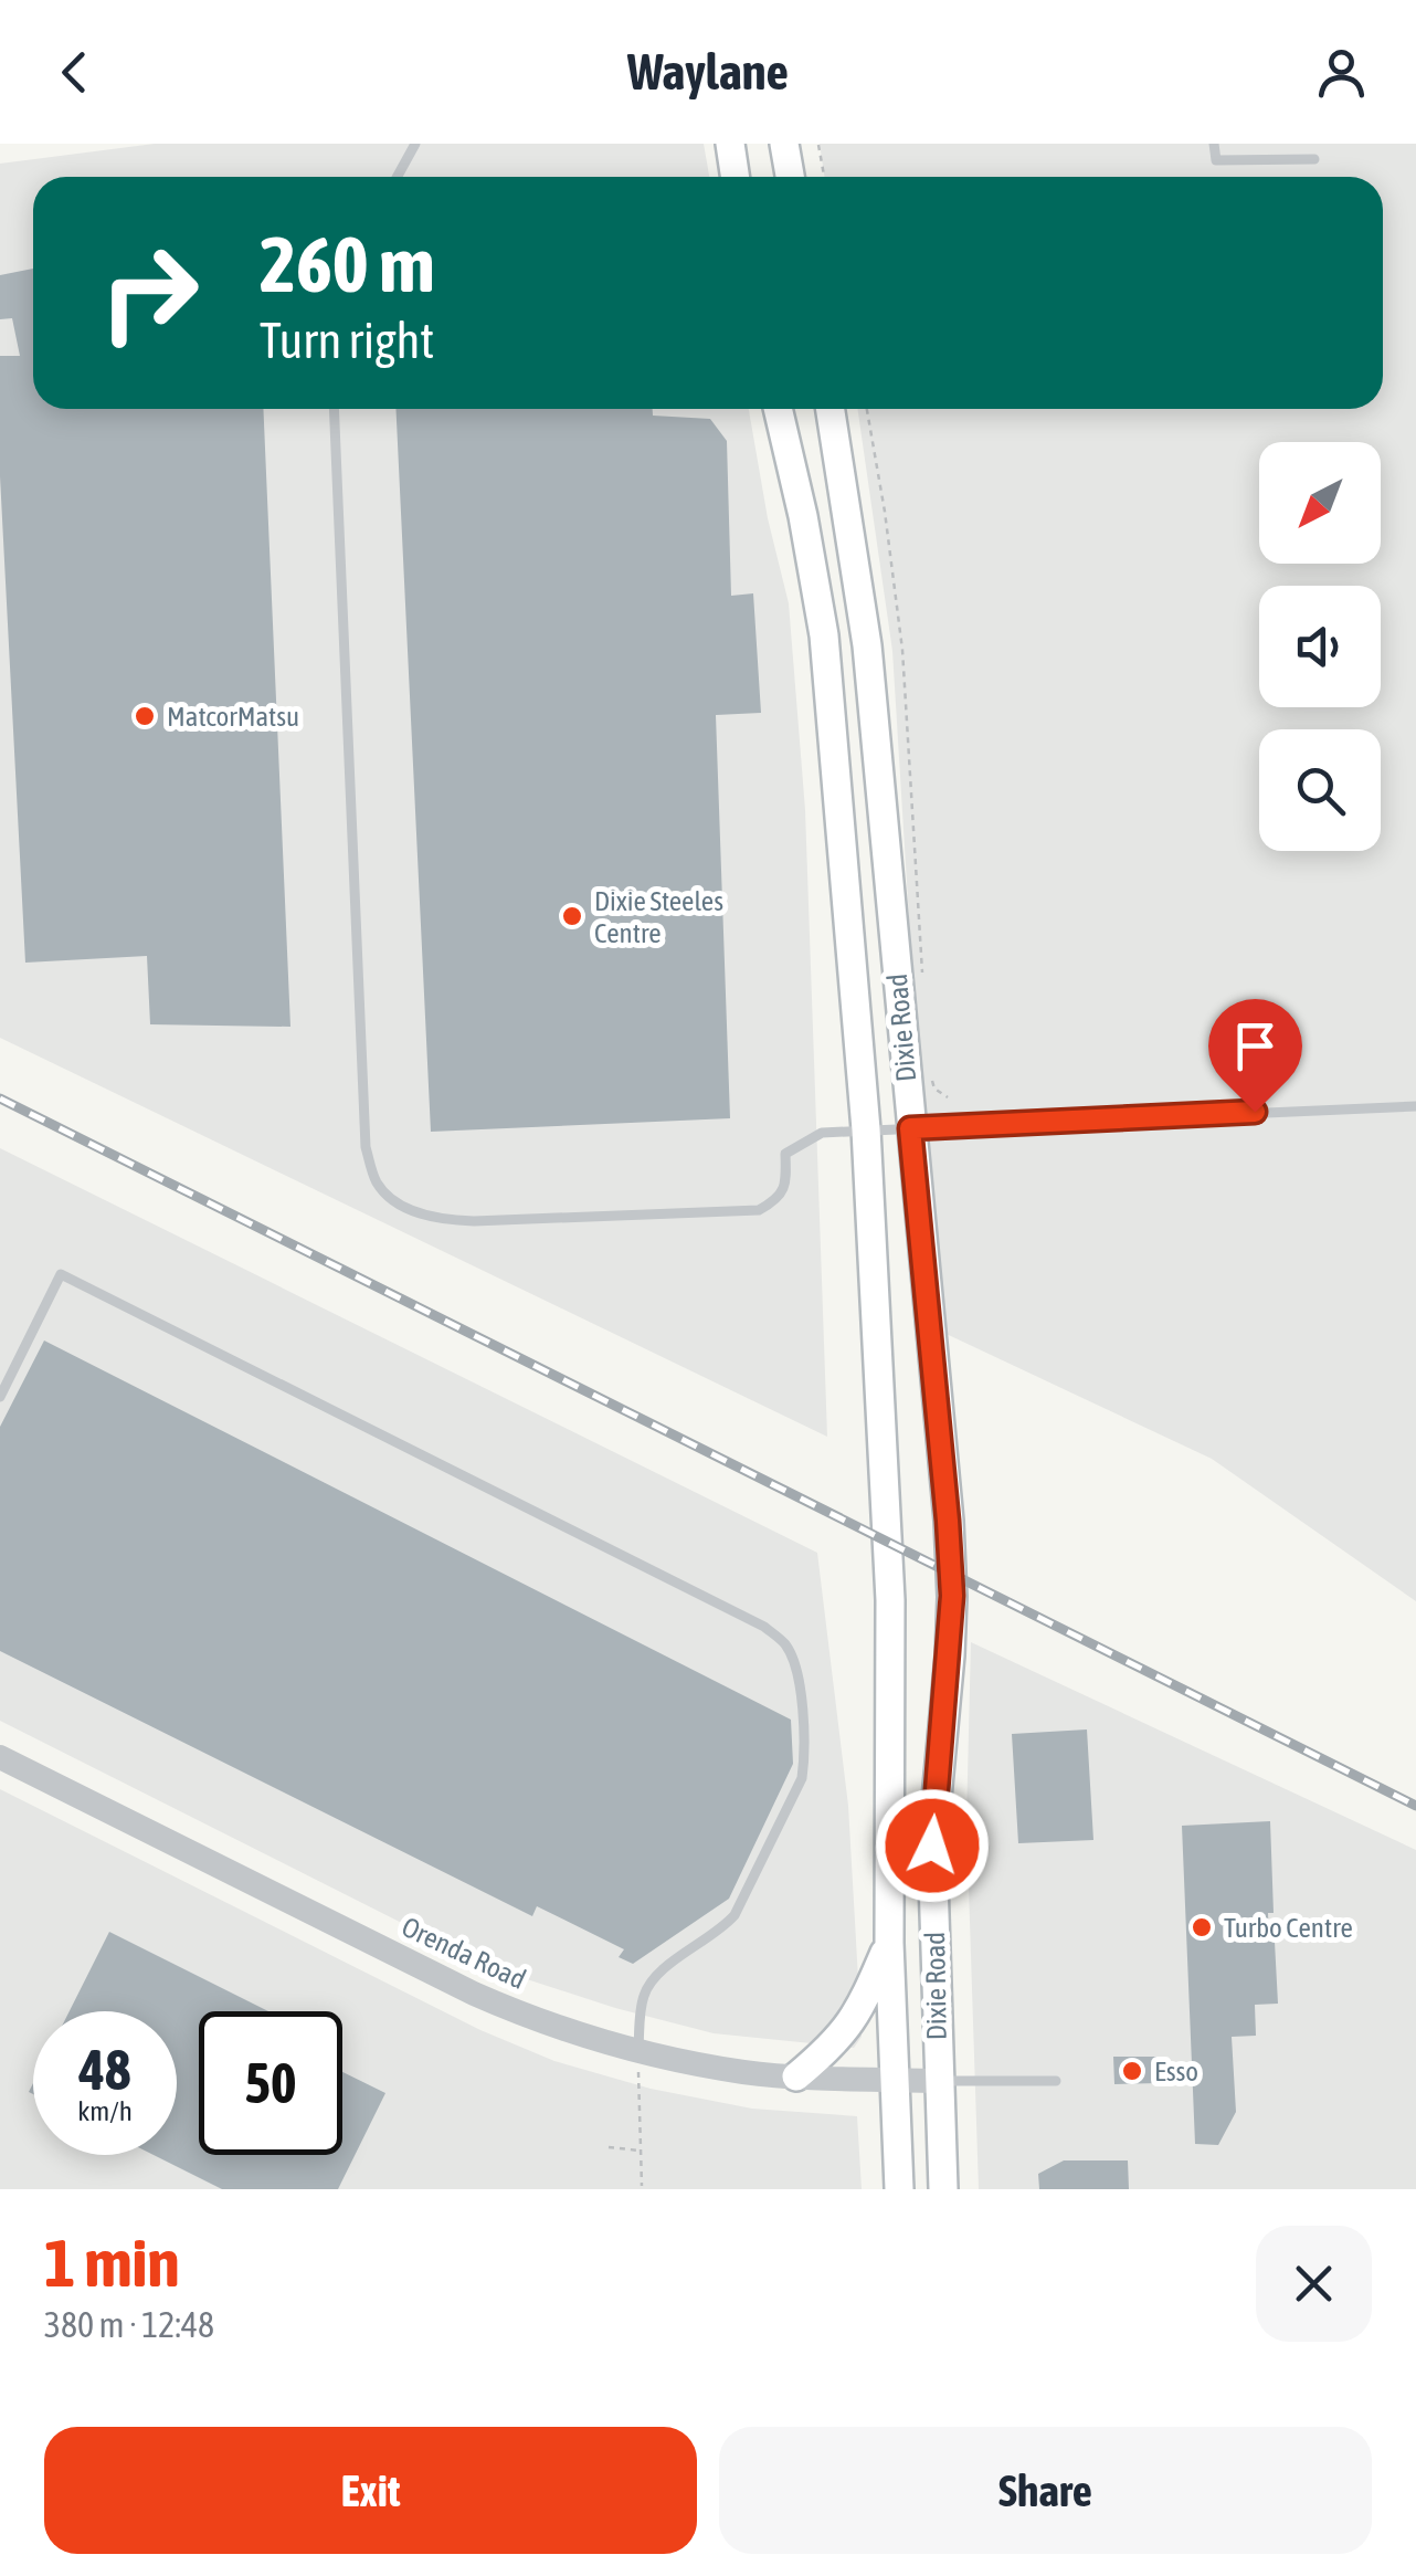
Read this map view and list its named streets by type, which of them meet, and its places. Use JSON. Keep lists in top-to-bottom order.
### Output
{
  "streets": {
    "main road": ["Dixie Road"],
    "street": ["Orenda Road"]
  },
  "crossings": [
    ["Dixie Road", "Orenda Road"]
  ],
  "places": [
    "MatcorMatsu",
    "Dixie Steeles Centre",
    "Turbo Centre",
    "Esso"
  ],
  "north": "bottom left",
  "page": {
    "header": "Waylane",
    "turn": ["260 m", "Turn right"],
    "speed": "48 km/h",
    "limit": "50",
    "heading": ["1 min", "380 m · 12:48"],
    "buttons": ["Exit", "Share"]
  }
}
